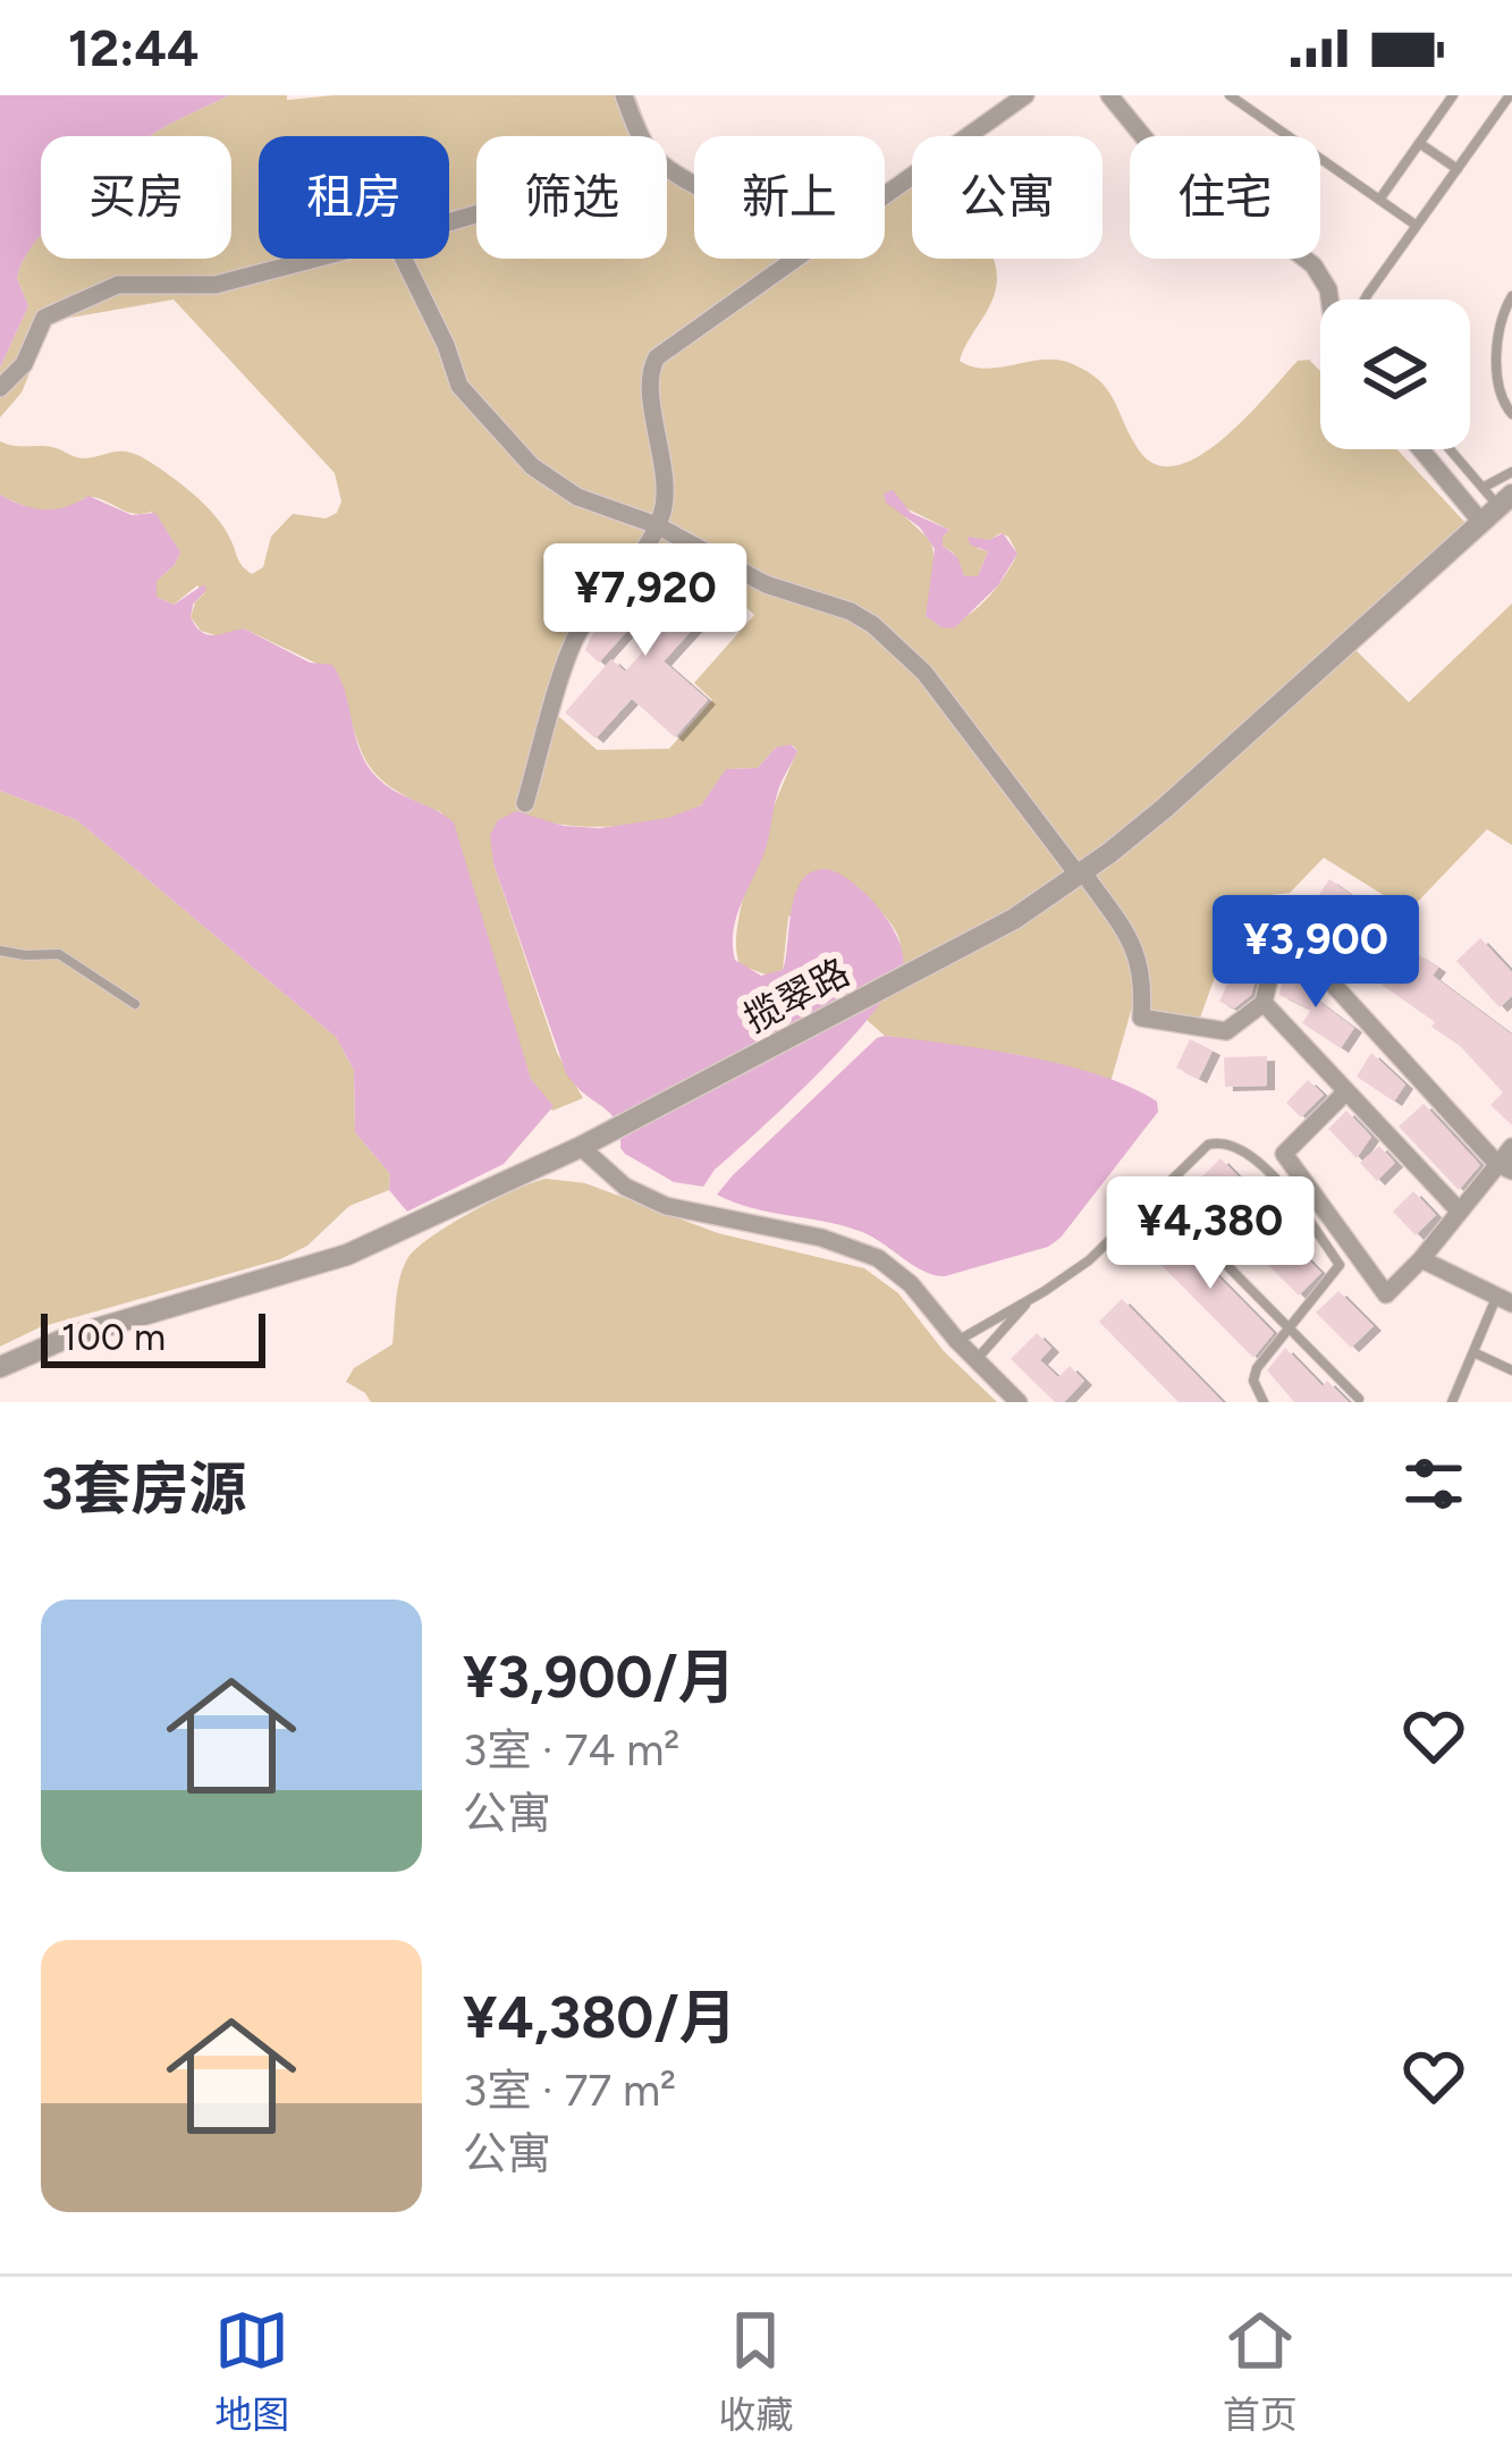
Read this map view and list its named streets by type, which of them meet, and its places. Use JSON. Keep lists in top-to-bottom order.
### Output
{
  "streets": {
    "street": ["揽翠路"]
  },
  "scale_bar": "100 m",
  "page": {
    "status": "12:44",
    "chip": [
      "买房",
      "租房",
      "筛选",
      "新上",
      "公寓",
      "住宅"
    ],
    "price": ["¥7,920", "¥3,900", "¥4,380"],
    "scale": "100 m",
    "heading": "3套房源",
    "list": [
      {
        "name": "¥3,900/月",
        "note": "3室 · 74 m² · 公寓"
      },
      {
        "name": "¥4,380/月",
        "note": "3室 · 77 m² · 公寓"
      }
    ],
    "tabs": ["地图", "收藏", "首页"]
  }
}
